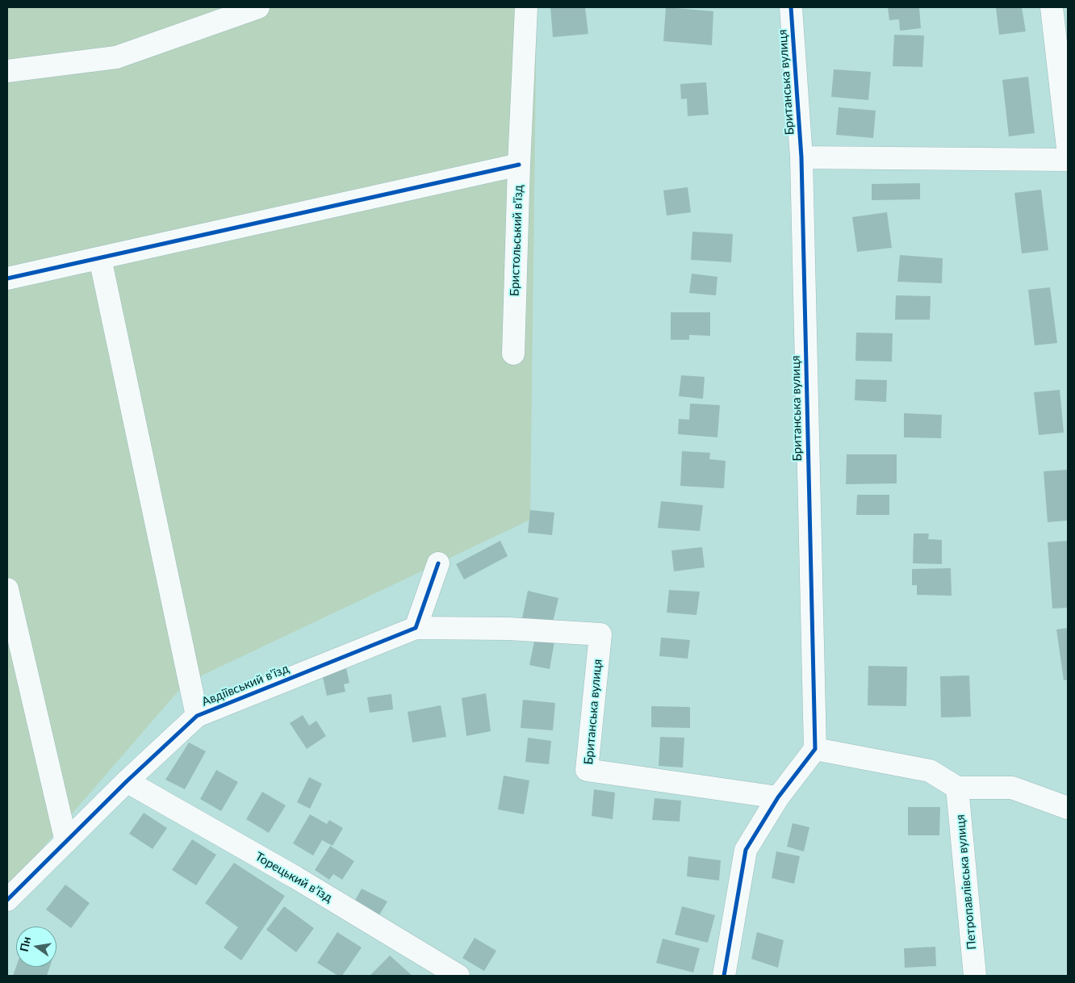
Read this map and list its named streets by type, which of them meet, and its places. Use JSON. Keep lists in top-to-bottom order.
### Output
{
  "streets": {
    "street": [
      "Британська вулиця",
      "Бристольський в'їзд",
      "Авдіївський в'їзд",
      "Торецький в’їзд",
      "Петропавлівська вулиця"
    ]
  },
  "crossings": [
    ["Британська вулиця", "Авдіївський в'їзд"],
    ["Авдіївський в'їзд", "Торецький в’їзд"]
  ],
  "north": "left"
}
